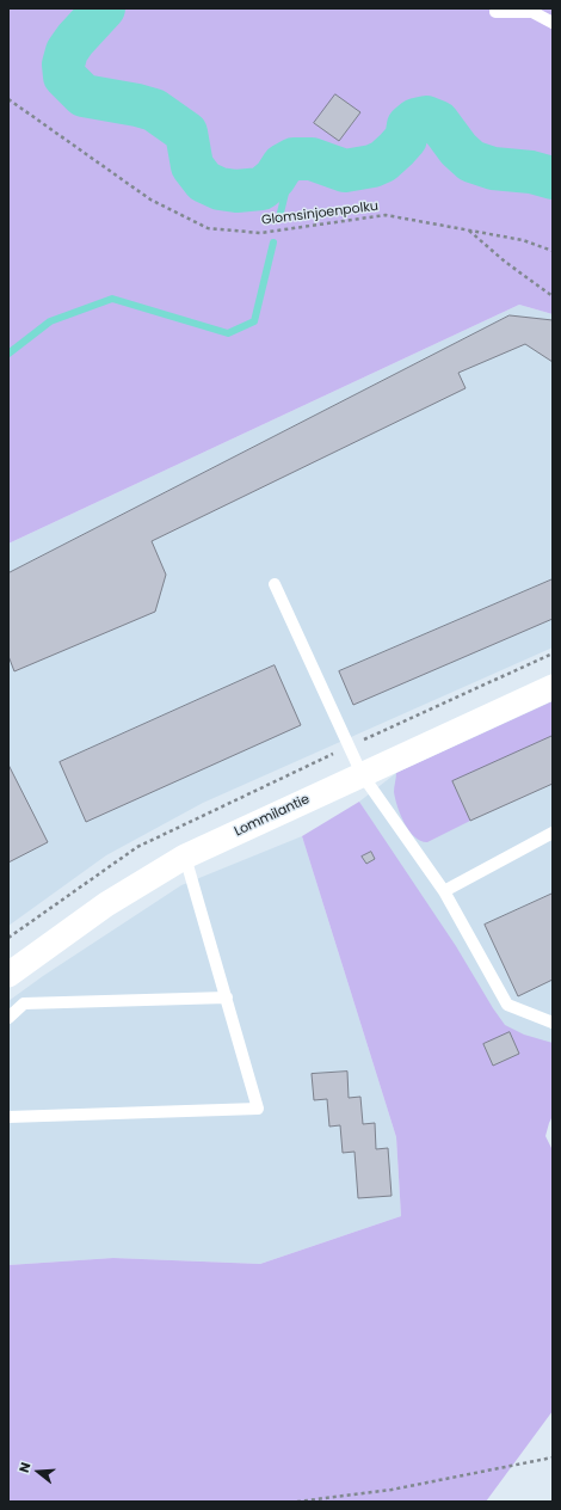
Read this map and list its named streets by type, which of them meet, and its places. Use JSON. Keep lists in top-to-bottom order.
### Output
{
  "streets": {
    "street": ["Lommilantie"],
    "path": ["Glomsinjoenpolku"]
  },
  "north": "left"
}
